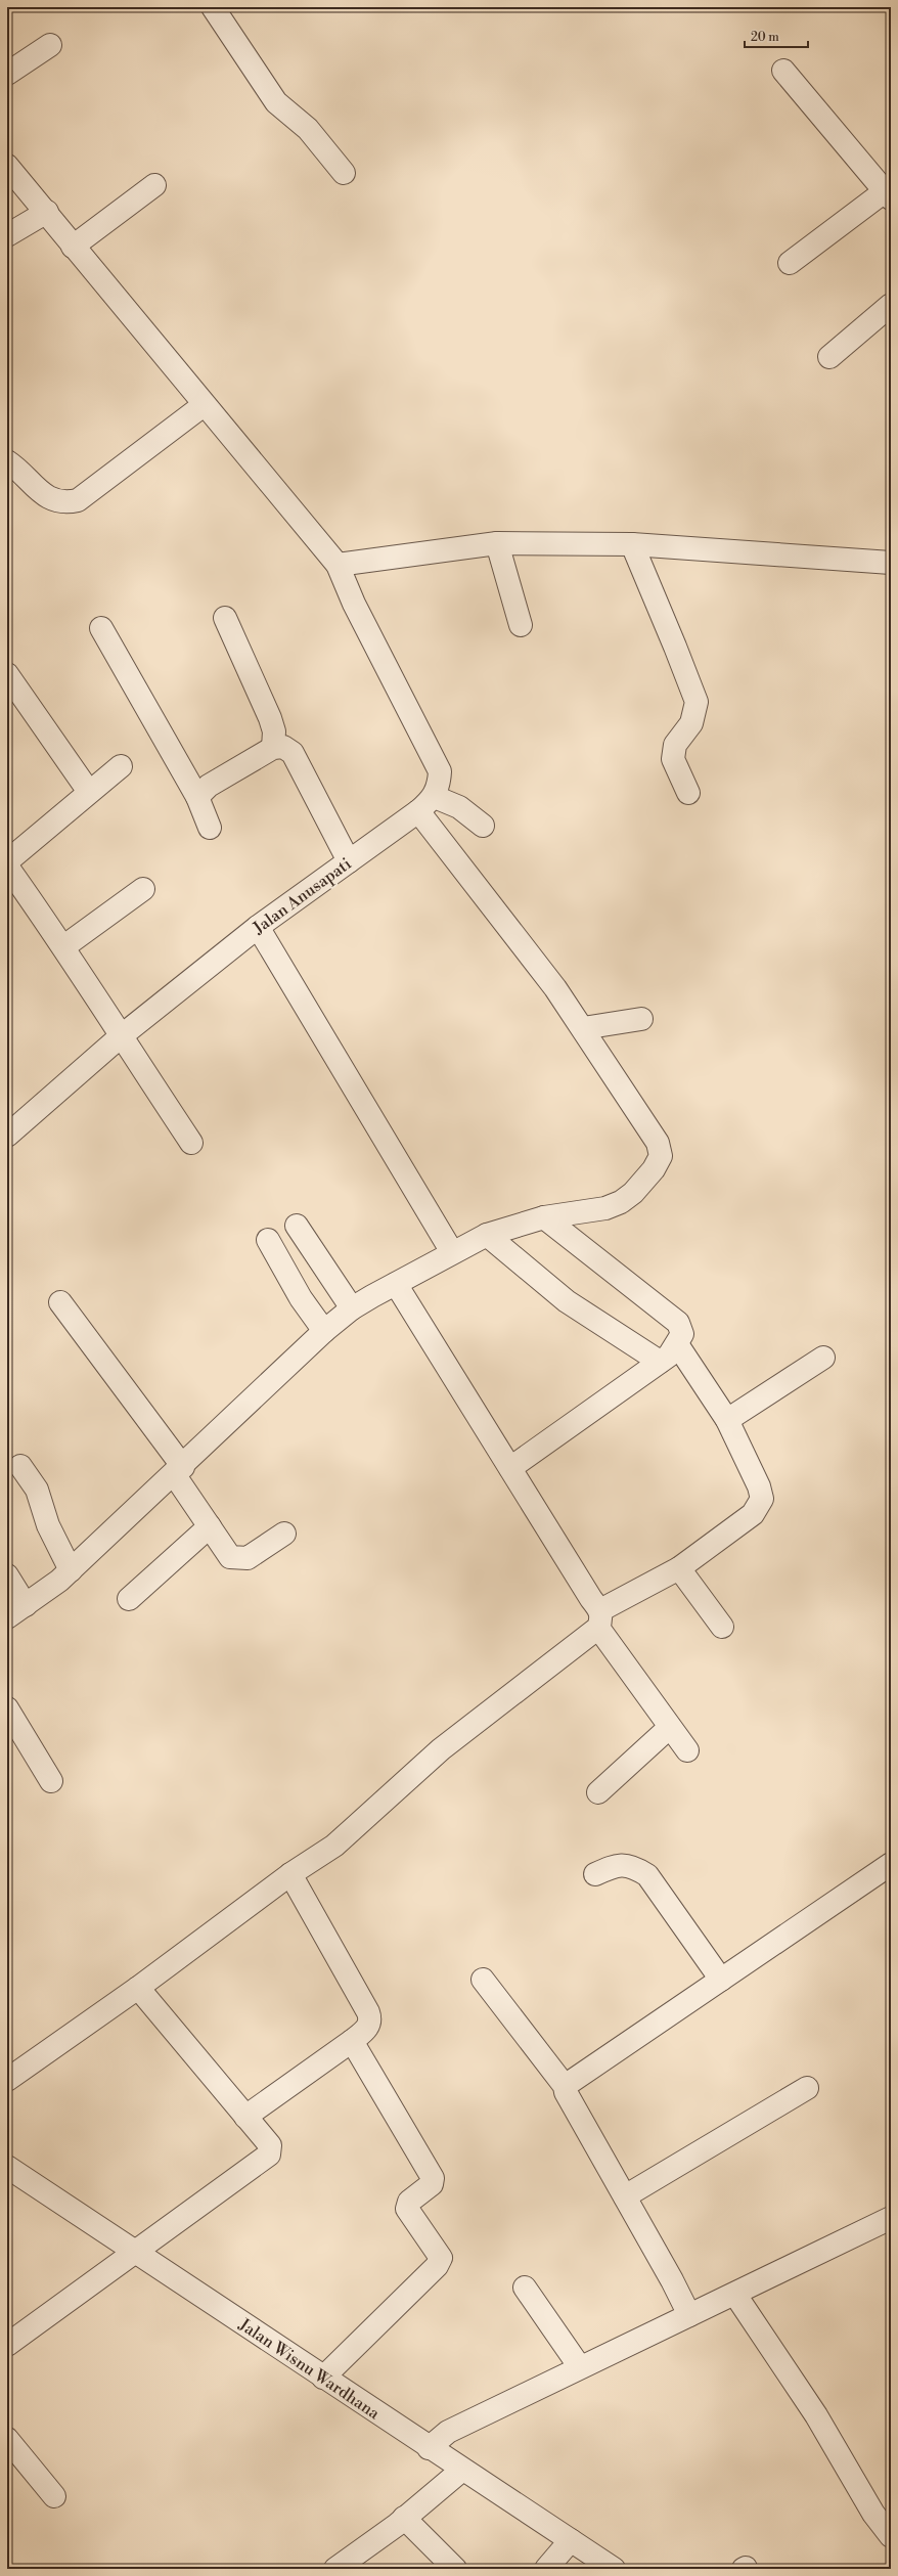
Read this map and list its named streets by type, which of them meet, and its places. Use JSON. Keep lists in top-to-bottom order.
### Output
{
  "streets": {
    "street": ["Jalan Anusapati", "Jalan Wisnu Wardhana"]
  },
  "scale_bar": "20 m"
}
